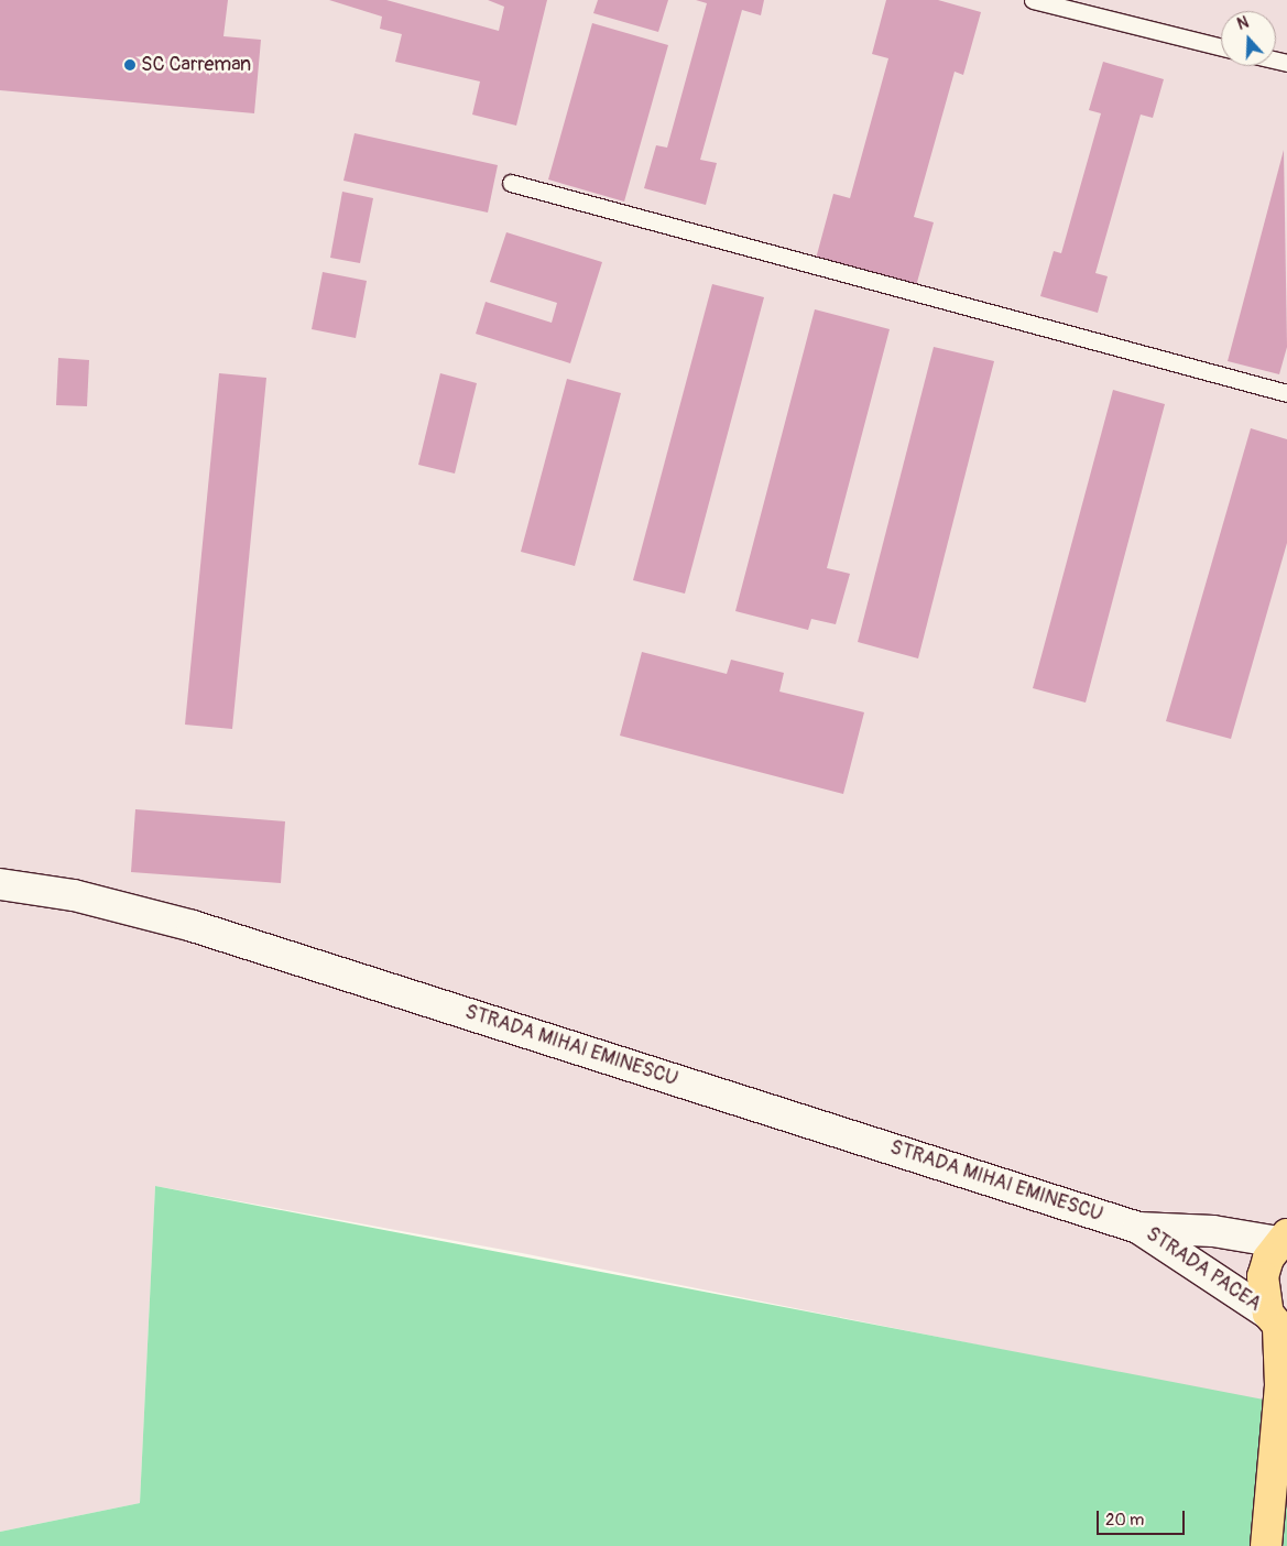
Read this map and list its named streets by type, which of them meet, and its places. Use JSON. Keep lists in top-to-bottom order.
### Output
{
  "streets": {
    "street": ["STRADA MIHAI EMINESCU", "STRADA PACEA"]
  },
  "crossings": [
    ["STRADA MIHAI EMINESCU", "STRADA PACEA"]
  ],
  "places": ["SC Carreman"],
  "scale_bar": "20 m",
  "north": "top"
}
